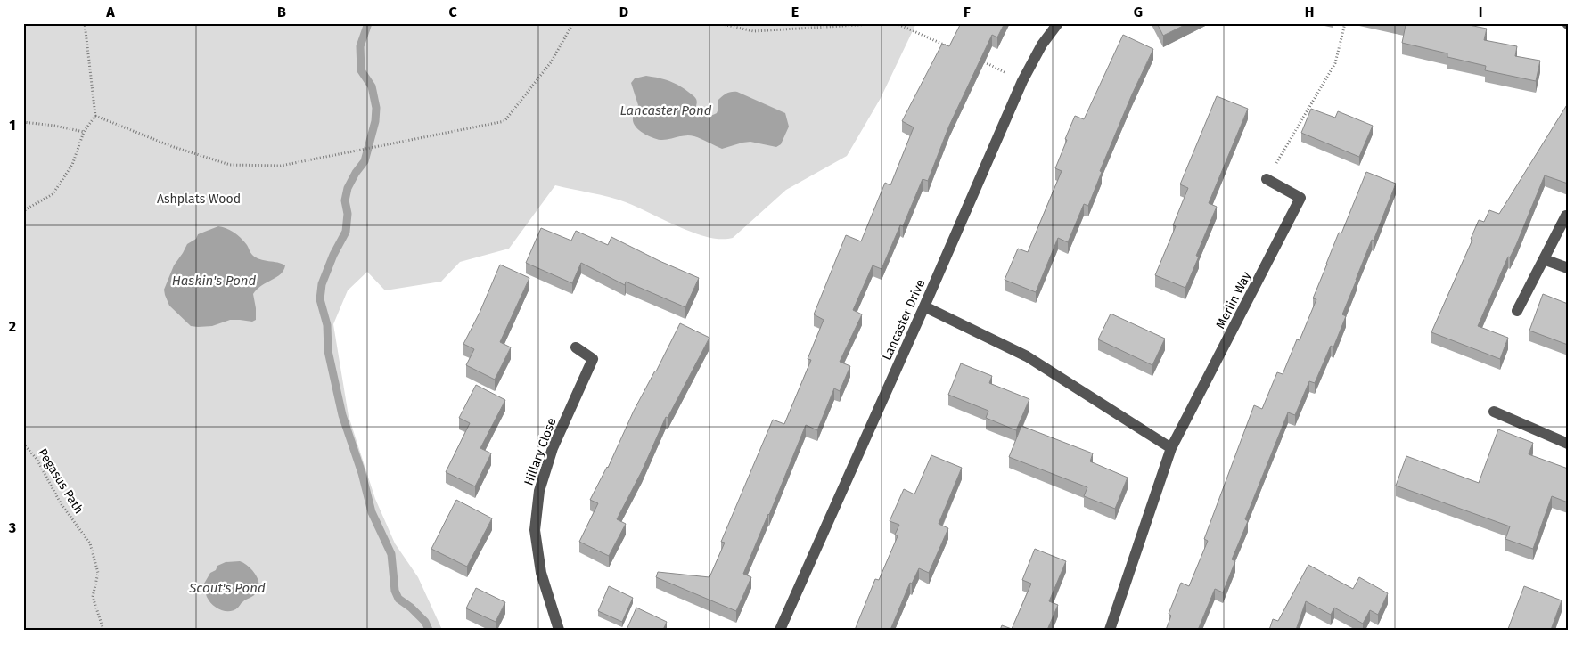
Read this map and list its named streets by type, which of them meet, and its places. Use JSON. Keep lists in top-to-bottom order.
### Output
{
  "streets": {
    "street": ["Merlin Way", "Lancaster Drive", "Hillary Close"],
    "path": ["Pegasus Path"]
  },
  "water": ["Lancaster Pond", "Haskin's Pond", "Scout's Pond"],
  "parks": ["Ashplats Wood"],
  "grid": {
    "columns": [
      "A",
      "B",
      "C",
      "D",
      "E",
      "F",
      "G",
      "H",
      "I"
    ],
    "rows": ["1", "2", "3"]
  }
}
